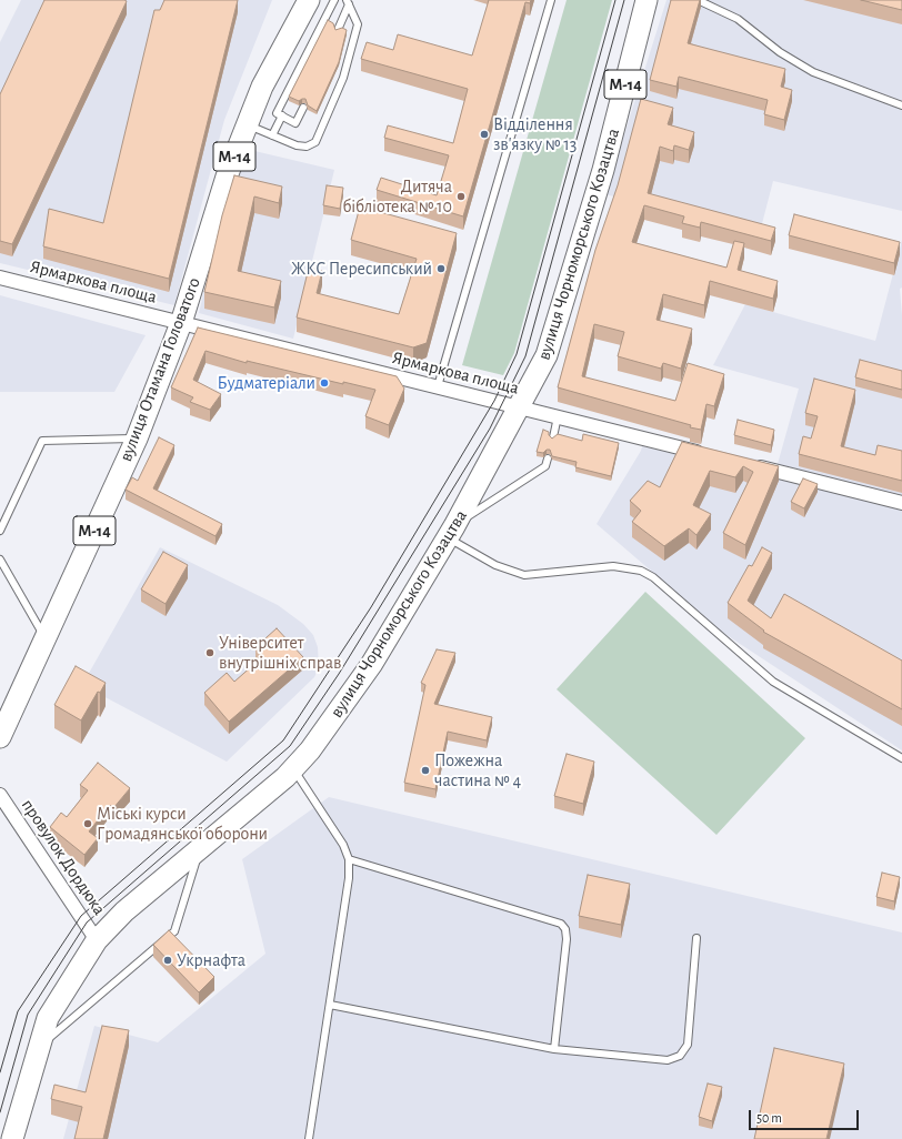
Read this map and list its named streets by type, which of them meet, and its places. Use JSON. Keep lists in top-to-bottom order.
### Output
{
  "streets": {
    "main road": ["М-14", "вулиця Чорноморського Козацтва", "вулиця Отамана Головатого"],
    "street": ["Ярмаркова площа", "провулок Дордюка"]
  },
  "crossings": [
    ["вулиця Чорноморського Козацтва", "Ярмаркова площа"],
    ["вулиця Чорноморського Козацтва", "провулок Дордюка"],
    ["Ярмаркова площа", "вулиця Отамана Головатого"]
  ],
  "places": [
    "Відділення зв'язку № 13",
    "Дитяча бібліотека № 10",
    "ЖКС Пересипський",
    "Будматеріали",
    "Університет внутрішніх справ",
    "Пожежна частина № 4",
    "Міські курси Громадянської оборони",
    "Укрнафта"
  ],
  "scale_bar": "50 m"
}
